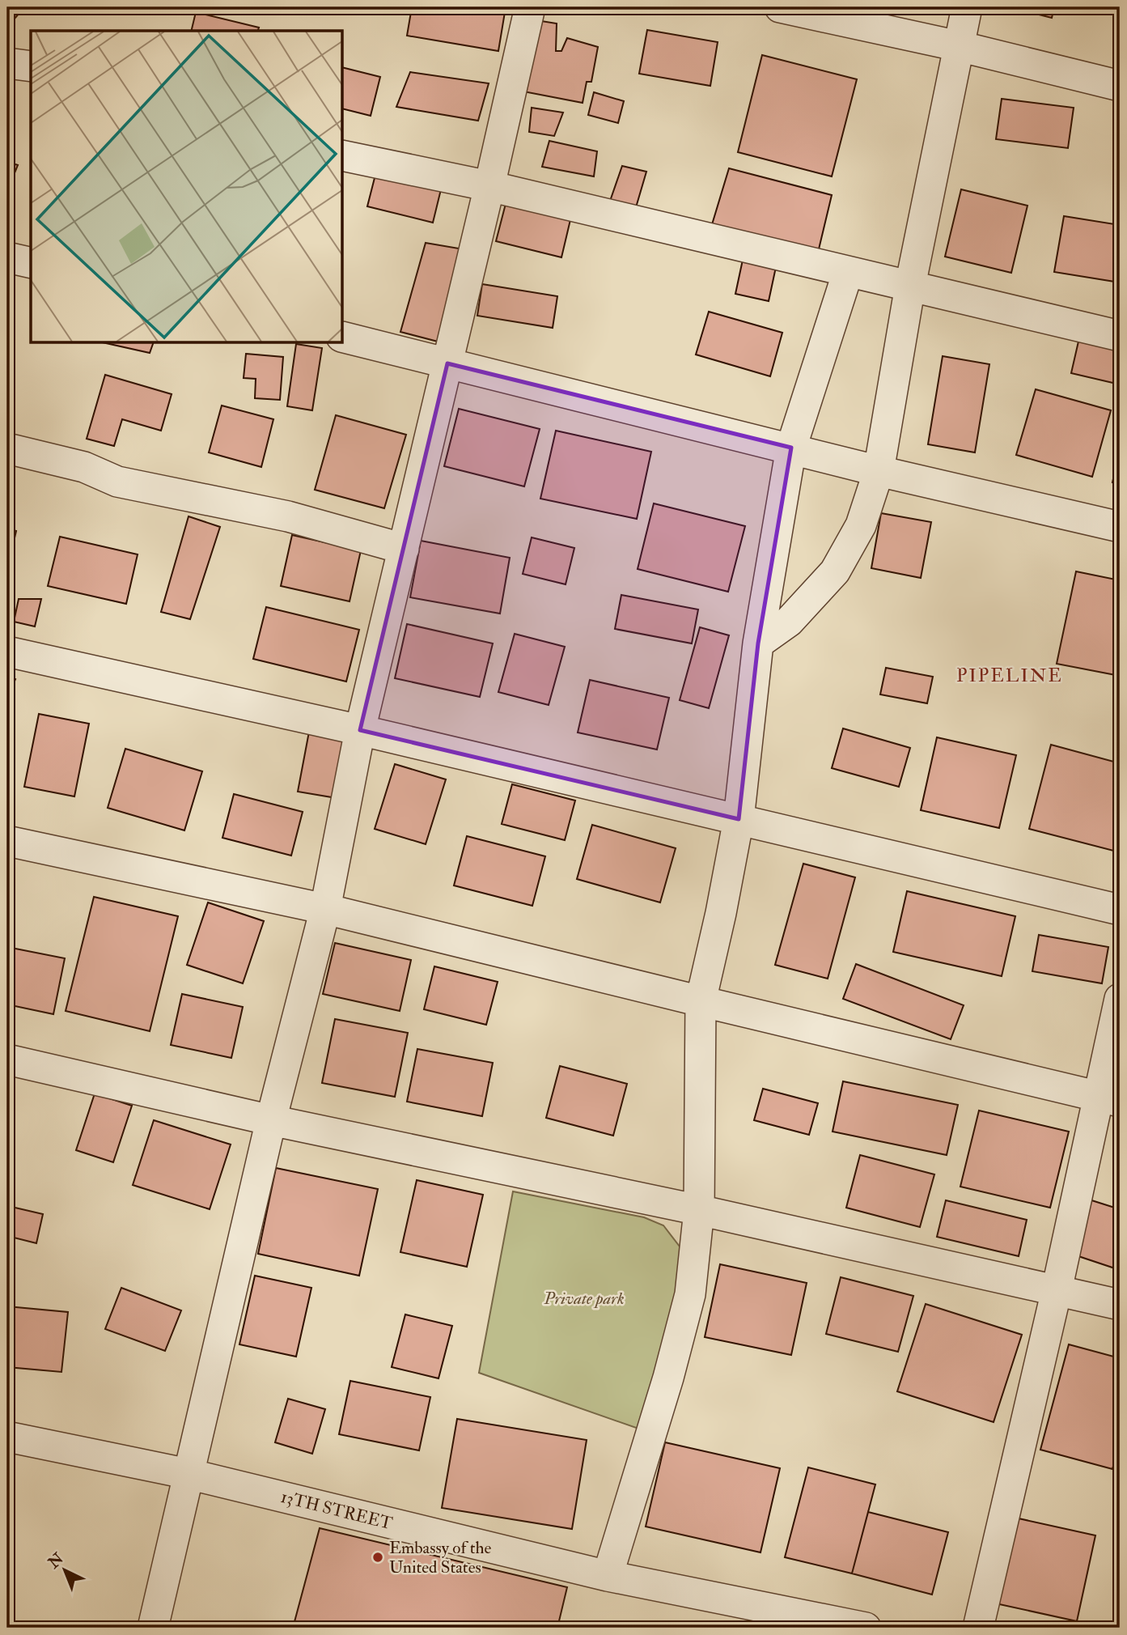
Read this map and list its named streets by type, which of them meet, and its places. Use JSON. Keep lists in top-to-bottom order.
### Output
{
  "streets": {
    "street": ["13TH STREET"]
  },
  "districts": ["PIPELINE"],
  "parks": ["Private park"],
  "places": ["Embassy of the United States"],
  "north": "top left"
}
